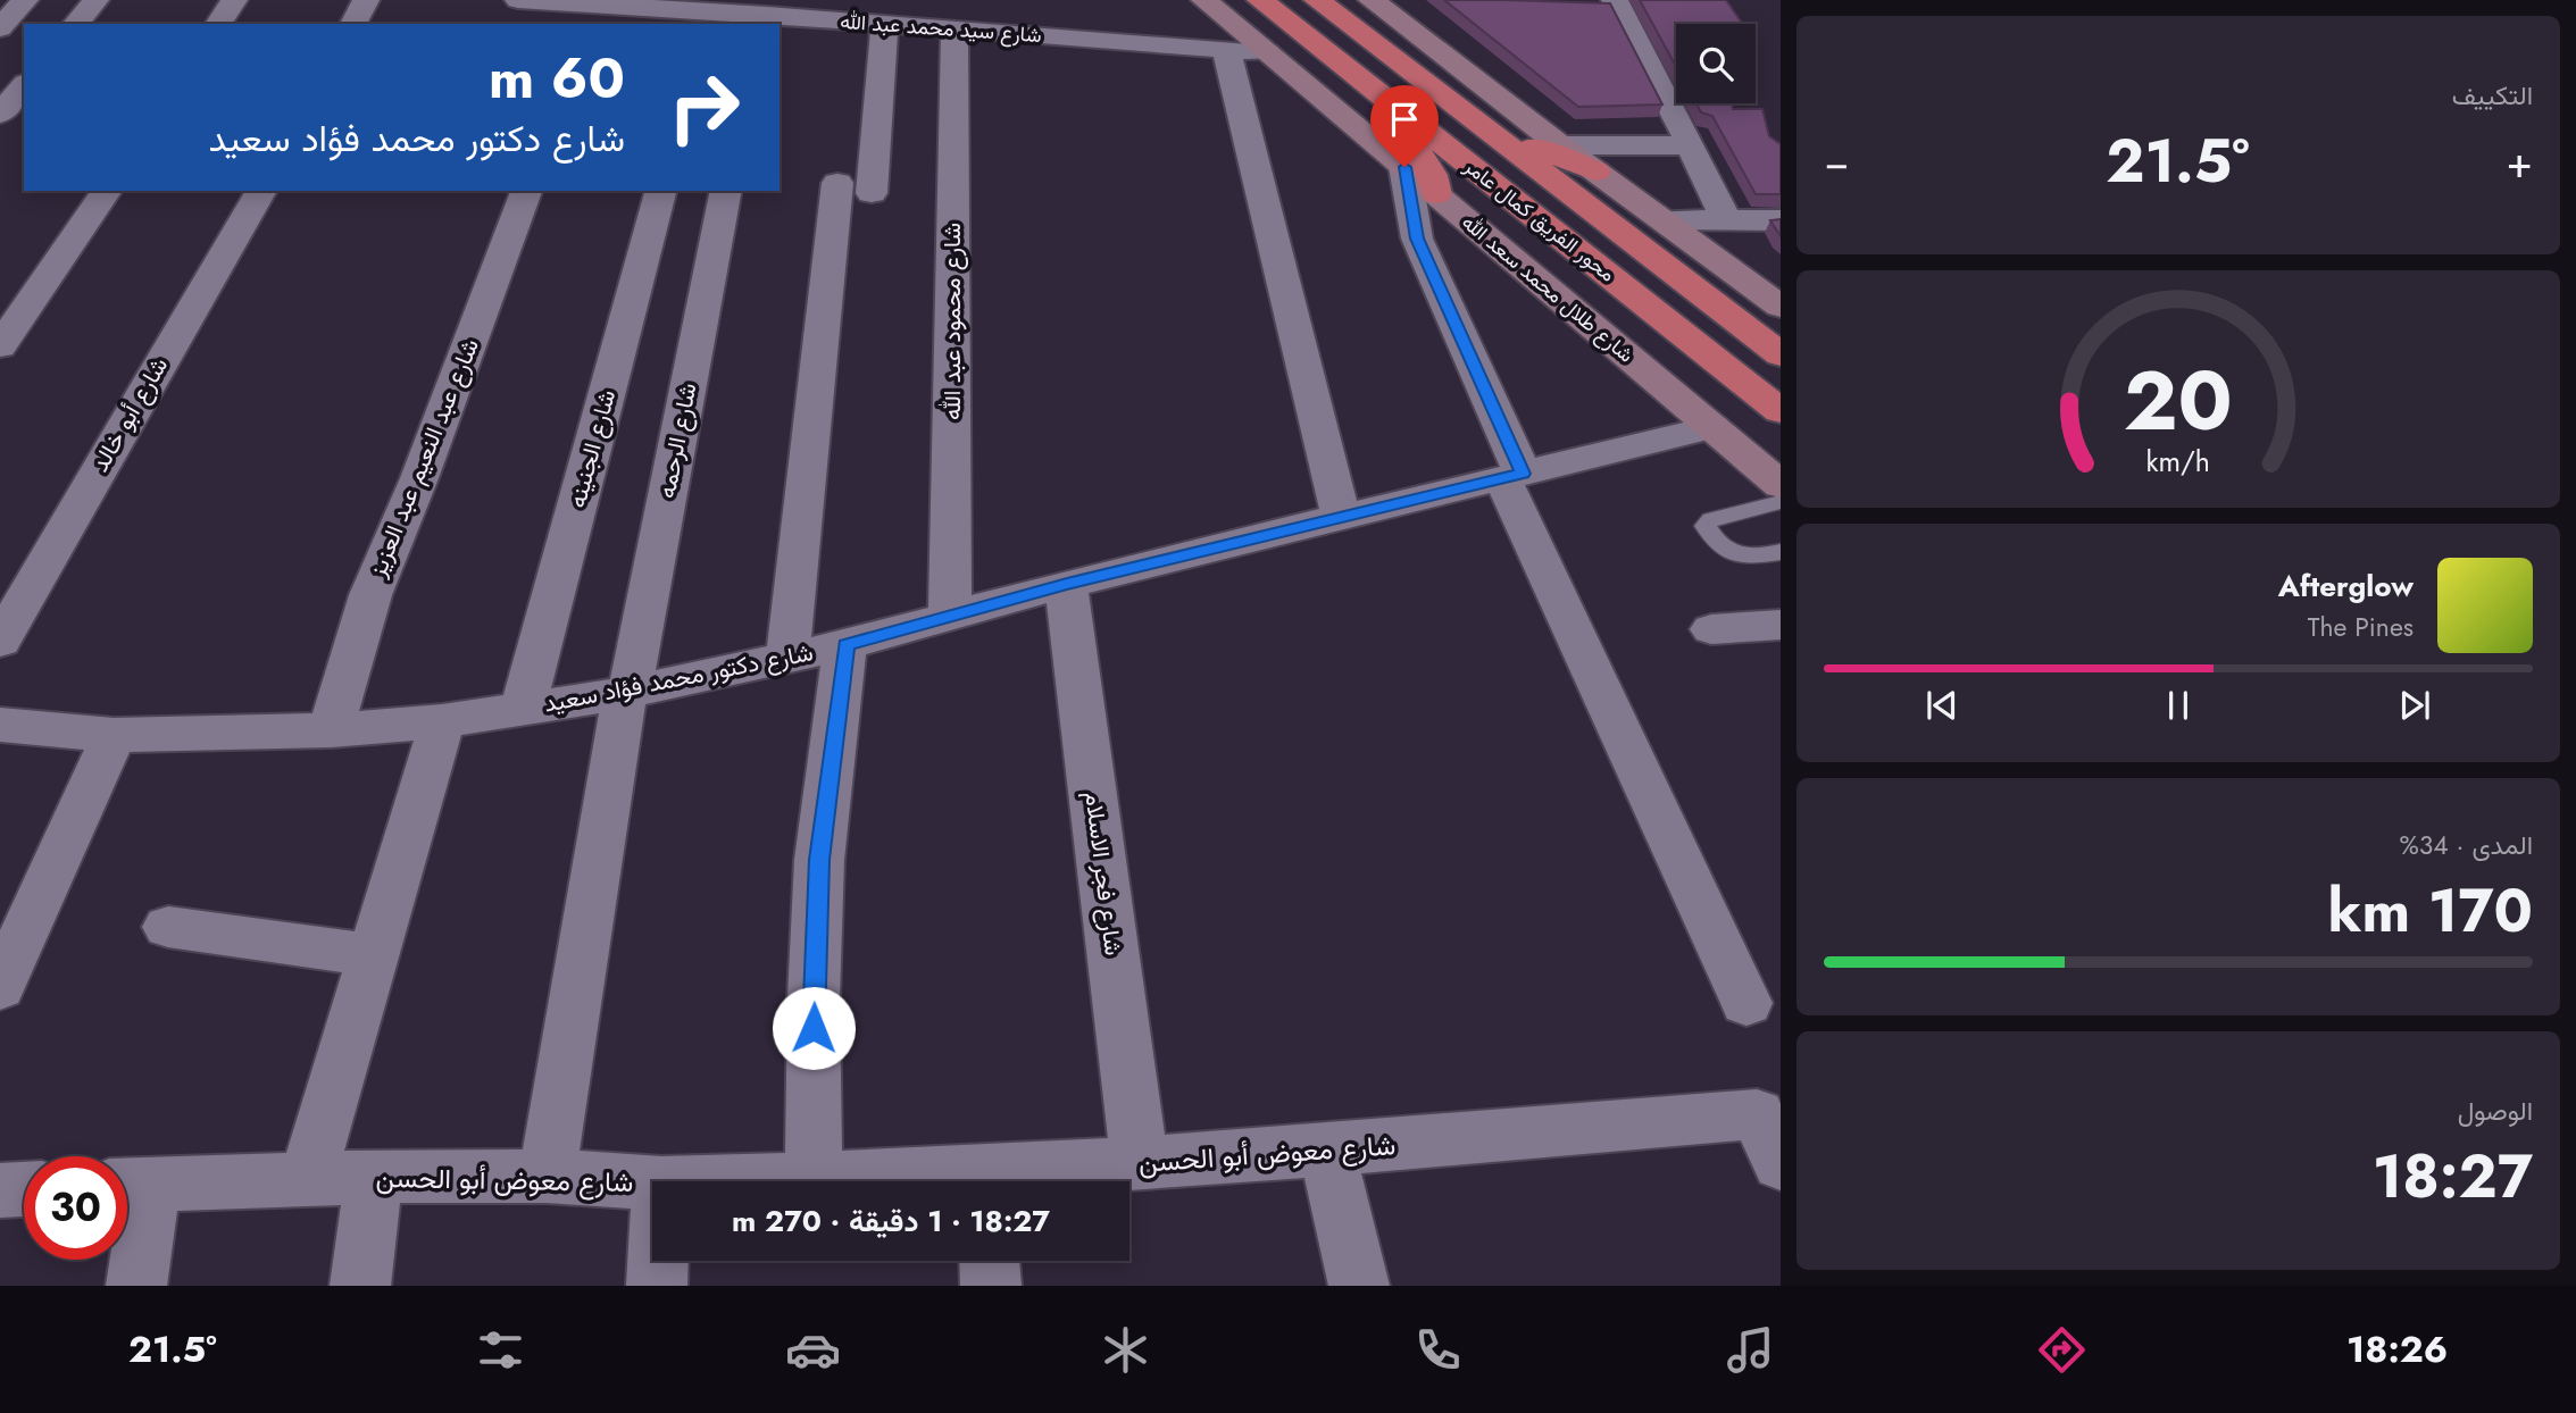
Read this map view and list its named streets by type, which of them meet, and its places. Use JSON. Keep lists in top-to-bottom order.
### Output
{
  "streets": {
    "highway": ["محور الفريق كمال عامر"],
    "main road": ["شارع طلال محمد سعد الله"],
    "street": [
      "شارع سيد محمد عبد الله",
      "شارع محمود عبد الله",
      "شارع أبو خالد",
      "شارع الرحمه",
      "شارع الجنينه",
      "شارع عبد النعيم عبد العزيز",
      "شارع دكتور محمد فؤاد سعيد",
      "شارع فجر الاسلام",
      "شارع معوض أبو الحسن"
    ]
  },
  "crossings": [
    ["شارع سيد محمد عبد الله", "شارع طلال محمد سعد الله"],
    ["شارع سيد محمد عبد الله", "شارع محمود عبد الله"],
    ["شارع طلال محمد سعد الله", "شارع دكتور محمد فؤاد سعيد"],
    ["شارع محمود عبد الله", "شارع دكتور محمد فؤاد سعيد"],
    ["شارع الرحمه", "شارع دكتور محمد فؤاد سعيد"],
    ["شارع الرحمه", "شارع معوض أبو الحسن"],
    ["شارع الجنينه", "شارع دكتور محمد فؤاد سعيد"],
    ["شارع عبد النعيم عبد العزيز", "شارع دكتور محمد فؤاد سعيد"],
    ["شارع دكتور محمد فؤاد سعيد", "شارع فجر الاسلام"],
    ["شارع فجر الاسلام", "شارع معوض أبو الحسن"]
  ],
  "page": {
    "tile": [
      "التكييف",
      ["المدى · 34%", "170 km"],
      ["الوصول", "18:27"]
    ],
    "turn": ["60 m", "شارع دكتور محمد فؤاد سعيد"],
    "heat": ["−", "21.5°", "+"],
    "song": ["Afterglow", "The Pines"],
    "limit": "30",
    "trip": "18:27 · 1 دقيقة · 270 m",
    "tabs": ["18:26", "21.5°"],
    "gauge": ["20", "km/h"]
  }
}
